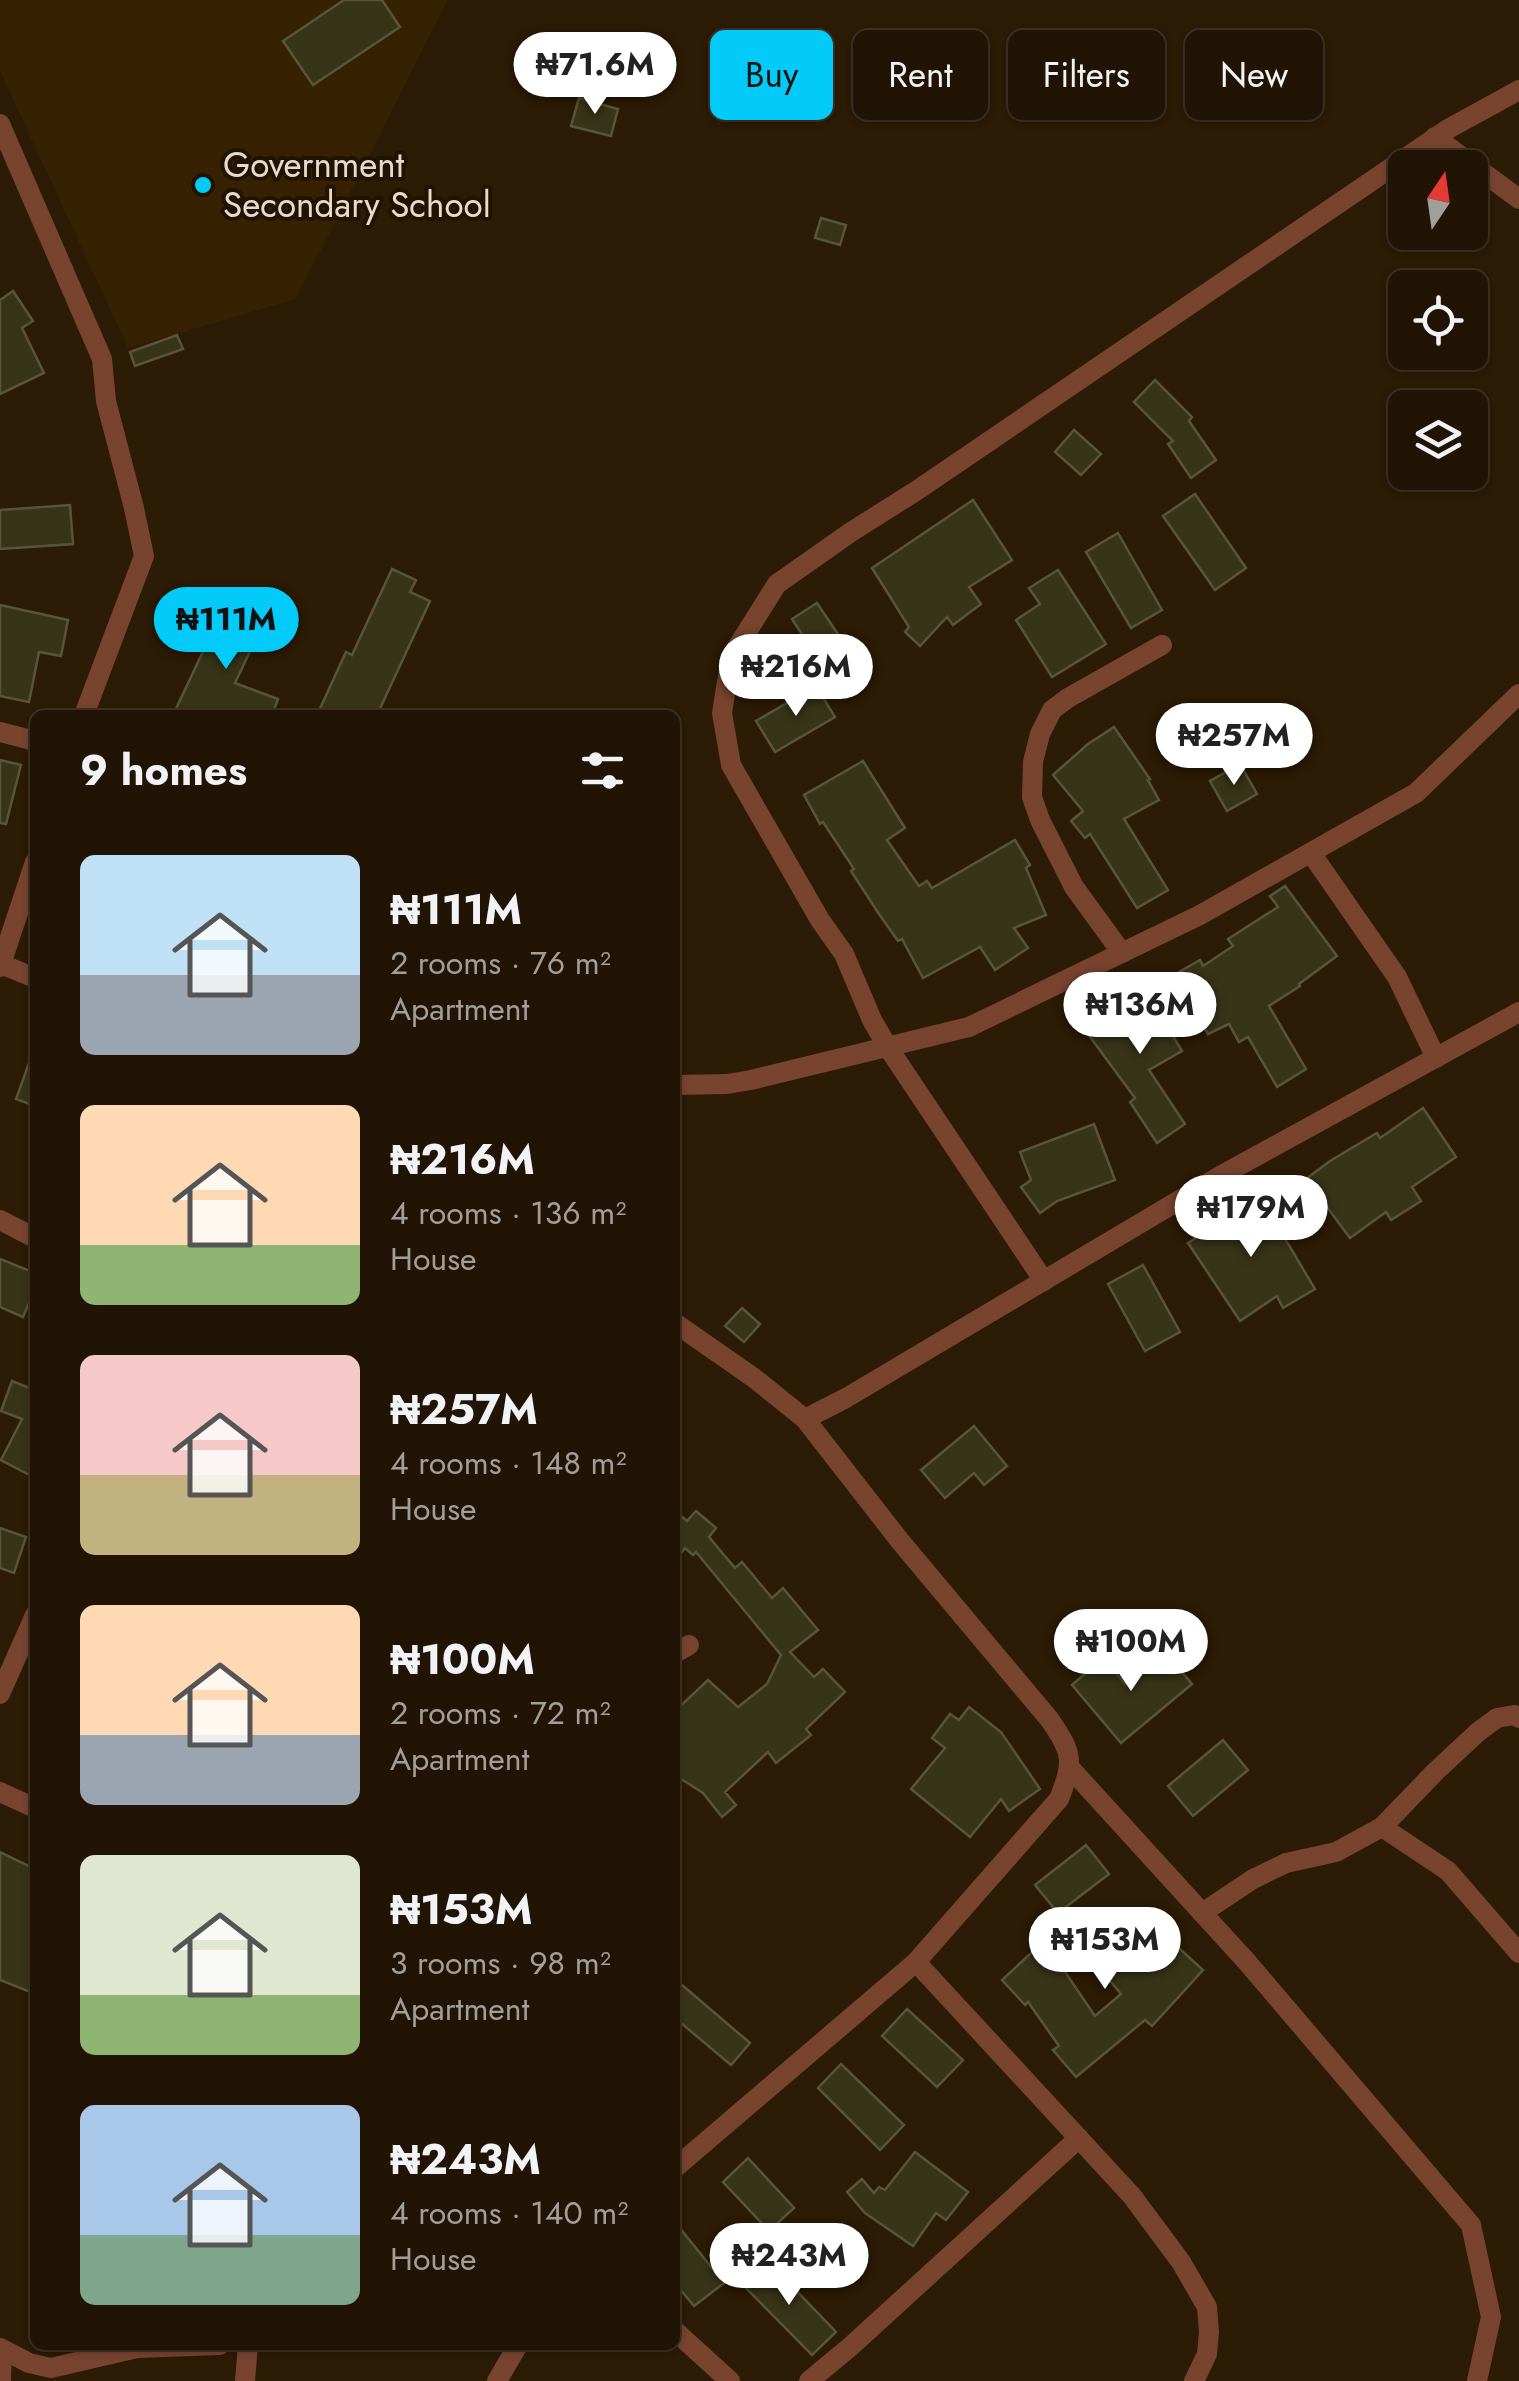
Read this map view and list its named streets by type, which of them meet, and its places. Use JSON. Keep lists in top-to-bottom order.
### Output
{
  "places": ["Government Secondary School"],
  "north": "top",
  "page": {
    "chip": [
      "Buy",
      "Rent",
      "Filters",
      "New"
    ],
    "price": [
      "₦71.6M",
      "₦111M",
      "₦216M",
      "₦257M",
      "₦136M",
      "₦179M",
      "₦100M",
      "₦153M",
      "₦243M"
    ],
    "heading": "9 homes",
    "list": [
      {
        "name": "₦111M",
        "note": "2 rooms · 76 m² · Apartment"
      },
      {
        "name": "₦216M",
        "note": "4 rooms · 136 m² · House"
      },
      {
        "name": "₦257M",
        "note": "4 rooms · 148 m² · House"
      },
      {
        "name": "₦100M",
        "note": "2 rooms · 72 m² · Apartment"
      },
      {
        "name": "₦153M",
        "note": "3 rooms · 98 m² · Apartment"
      },
      {
        "name": "₦243M",
        "note": "4 rooms · 140 m² · House"
      }
    ]
  }
}
